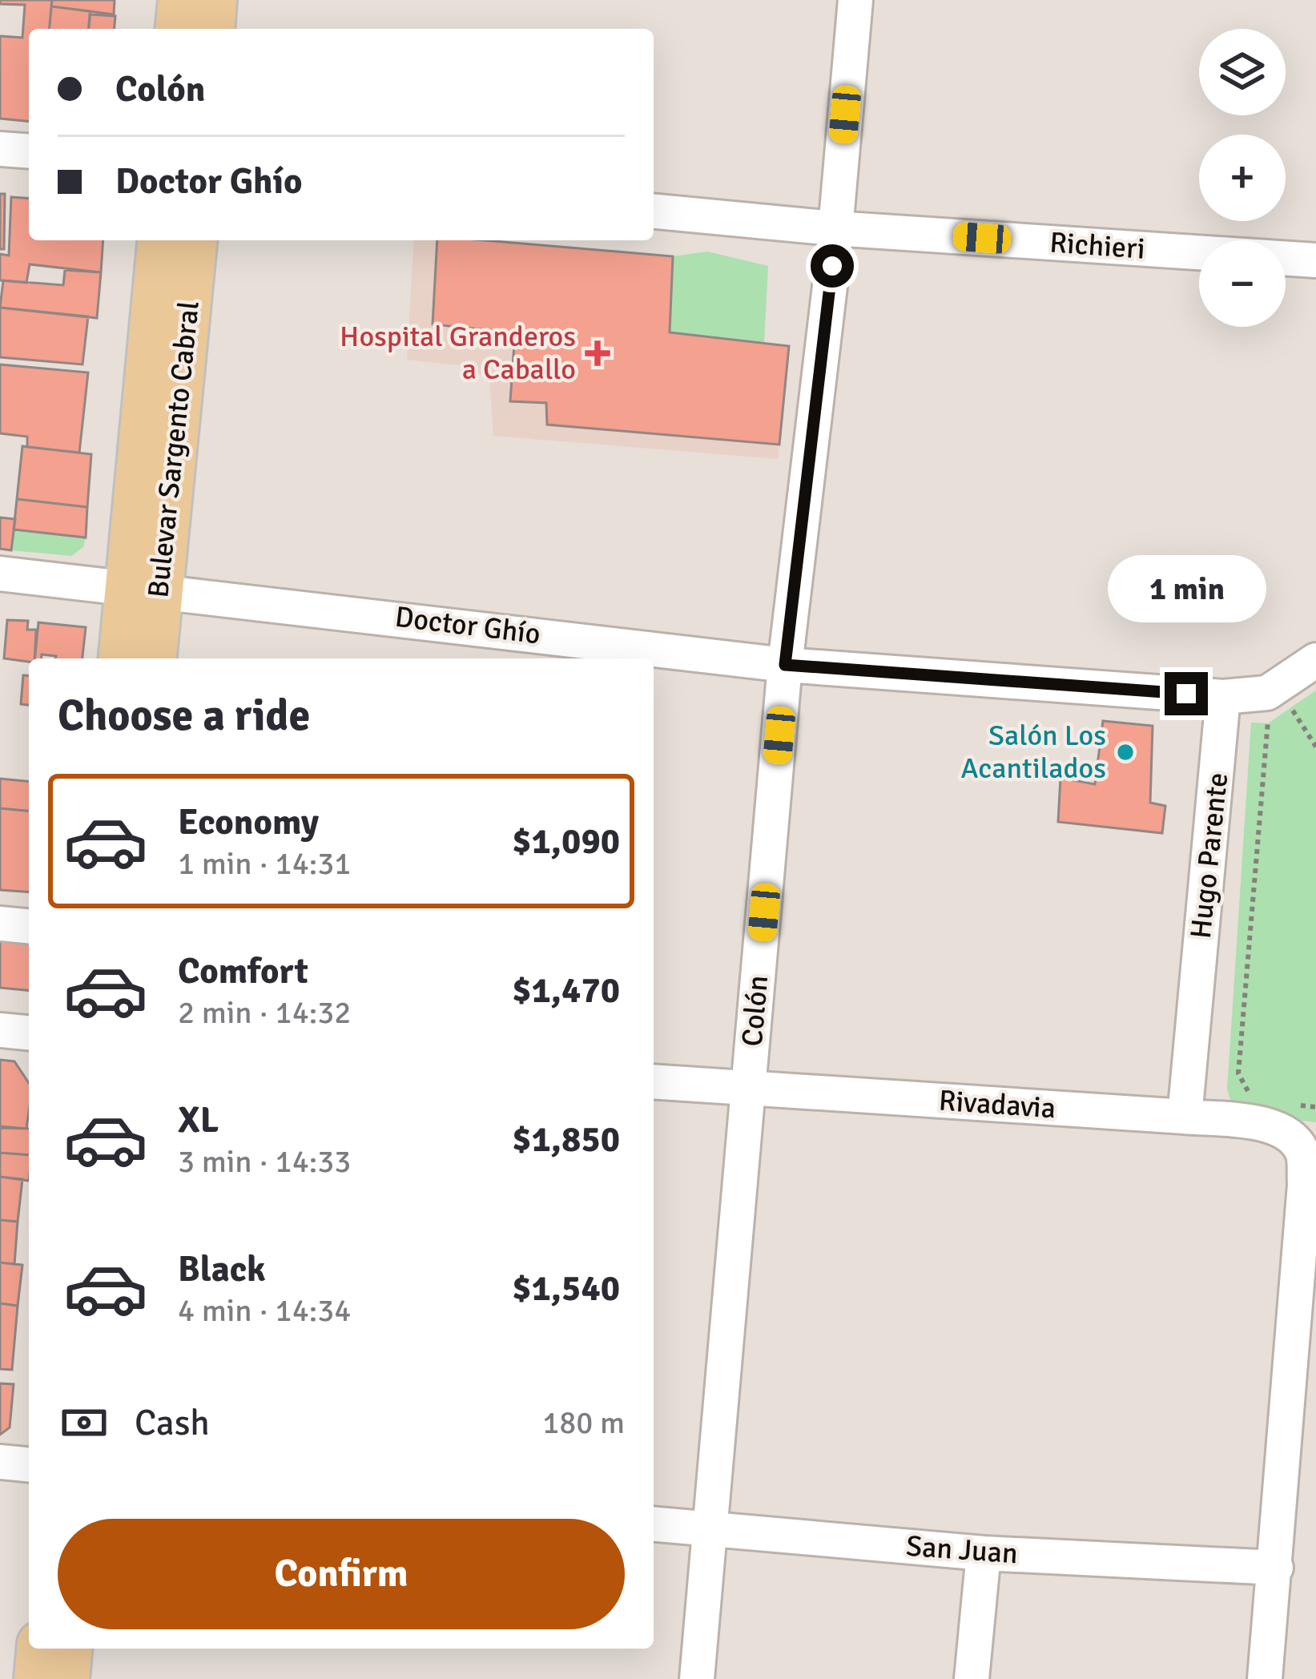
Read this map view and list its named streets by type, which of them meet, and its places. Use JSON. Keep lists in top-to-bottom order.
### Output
{
  "streets": {
    "main road": ["Bulevar Sargento Cabral"],
    "street": [
      "Richieri",
      "Doctor Ghío",
      "Hugo Parente",
      "Colón",
      "Rivadavia",
      "San Juan"
    ]
  },
  "crossings": [
    ["Richieri", "Colón"],
    ["Bulevar Sargento Cabral", "Doctor Ghío"],
    ["Doctor Ghío", "Hugo Parente"],
    ["Doctor Ghío", "Colón"],
    ["Hugo Parente", "Rivadavia"],
    ["Colón", "Rivadavia"],
    ["Colón", "San Juan"],
    ["Rivadavia", "San Juan"]
  ],
  "places": {
    "health": ["Hospital Granderos a Caballo"],
    "other": ["Salón Los Acantilados"]
  },
  "page": {
    "map_buttons": ["+", "−"],
    "banner": ["Colón", "Doctor Ghío"],
    "bubble": "1 min",
    "heading": "Choose a ride",
    "list": [
      {
        "name": "Economy",
        "note": "1 min · 14:31",
        "value": "$1,090"
      },
      {
        "name": "Comfort",
        "note": "2 min · 14:32",
        "value": "$1,470"
      },
      {
        "name": "XL",
        "note": "3 min · 14:33",
        "value": "$1,850"
      },
      {
        "name": "Black",
        "note": "4 min · 14:34",
        "value": "$1,540"
      }
    ],
    "pay": ["Cash", "180 m"],
    "buttons": "Confirm"
  }
}
